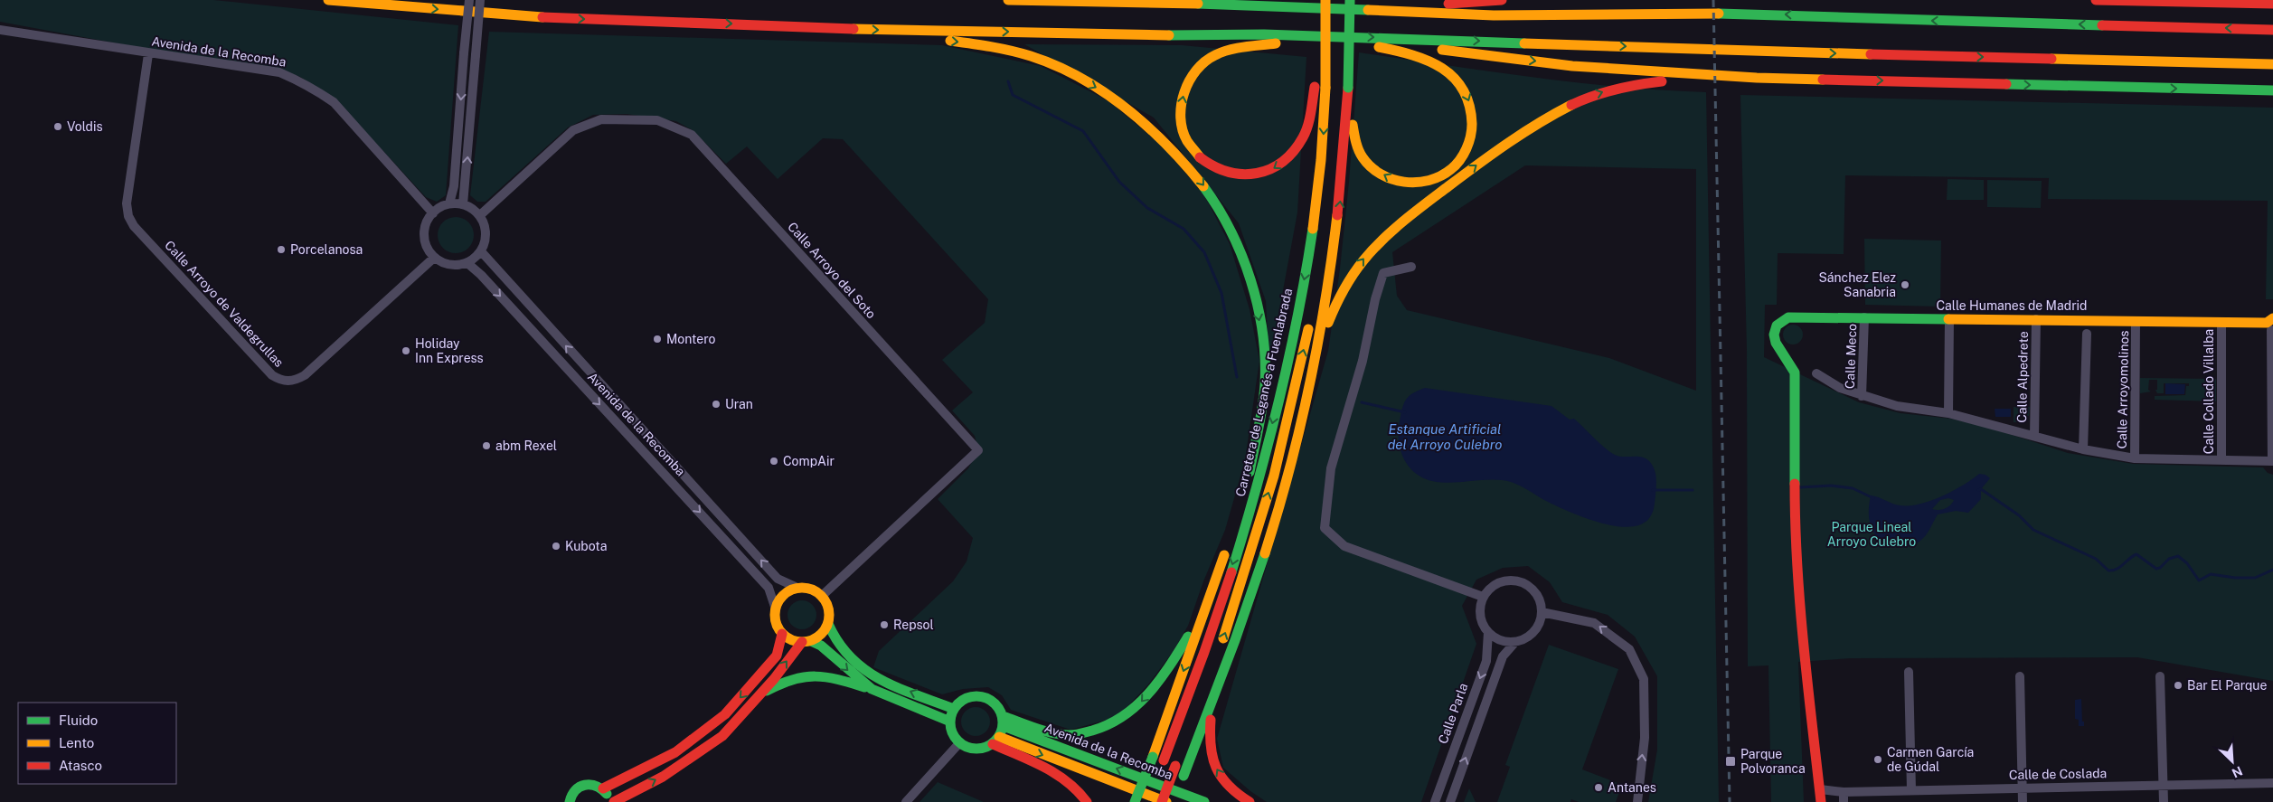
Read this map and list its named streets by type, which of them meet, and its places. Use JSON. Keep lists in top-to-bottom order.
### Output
{
  "streets": {
    "main road": ["Avenida de la Recomba", "Calle Humanes de Madrid", "Carretera de Leganés a Fuenlabrada"],
    "street": [
      "Calle Arroyo del Soto",
      "Calle Arroyo de Valdegrullas",
      "Calle Meco",
      "Calle Alpedrete",
      "Calle Arroyomolinos",
      "Calle Collado Villalba",
      "Calle Parla",
      "Calle de Coslada"
    ]
  },
  "crossings": [
    ["Avenida de la Recomba", "Calle Arroyo del Soto"],
    ["Avenida de la Recomba", "Calle Arroyo de Valdegrullas"],
    ["Calle Arroyo del Soto", "Calle Arroyo de Valdegrullas"],
    ["Calle Humanes de Madrid", "Calle Meco"],
    ["Calle Humanes de Madrid", "Calle Alpedrete"],
    ["Calle Humanes de Madrid", "Calle Arroyomolinos"],
    ["Calle Humanes de Madrid", "Calle Collado Villalba"],
    ["Calle Humanes de Madrid", "Calle de Coslada"]
  ],
  "water": ["Estanque Artificial del Arroyo Culebro"],
  "parks": ["Parque Lineal Arroyo Culebro"],
  "places": {
    "other": [
      "Voldis",
      "Porcelanosa",
      "Sánchez Elez Sanabria",
      "Montero",
      "Holiday Inn Express",
      "Uran",
      "abm Rexel",
      "CompAir",
      "Kubota",
      "Repsol",
      "Bar El Parque",
      "Carmen García de Gúdal",
      "Antanes"
    ],
    "transit": ["Parque Polvoranca"]
  },
  "legend": ["Fluido", "Lento", "Atasco"],
  "north": "bottom right"
}
